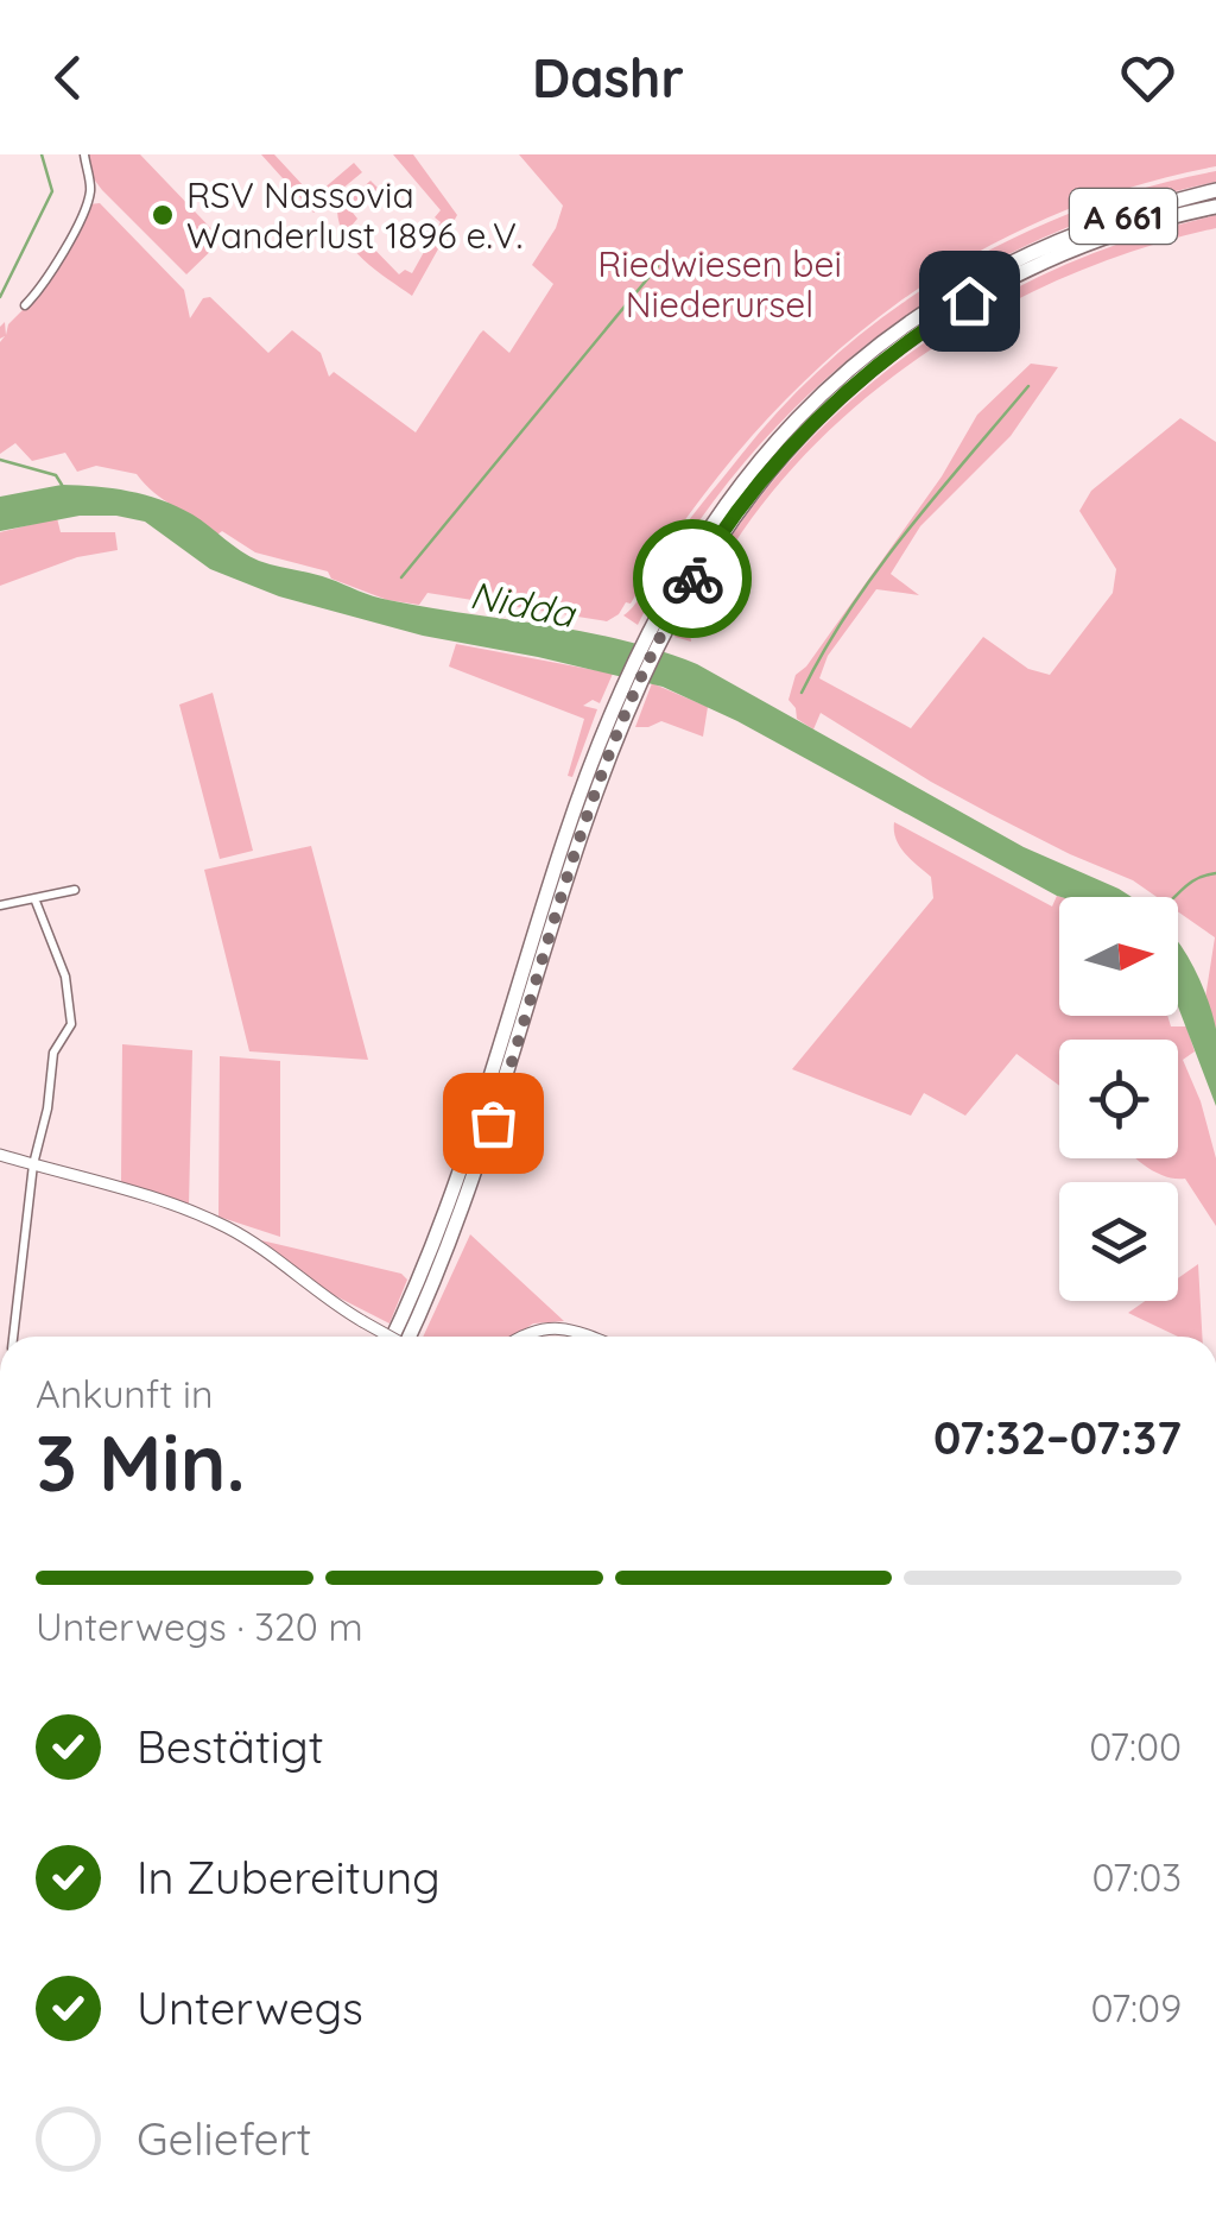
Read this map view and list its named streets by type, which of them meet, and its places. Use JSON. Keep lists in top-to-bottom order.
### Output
{
  "streets": {
    "highway": ["A 661"]
  },
  "water": ["Nidda"],
  "parks": ["Riedwiesen bei Niederursel"],
  "places": ["RSV Nassovia Wanderlust 1896 e.V."],
  "north": "right",
  "page": {
    "header": "Dashr",
    "heading": ["3 Min.", "Ankunft in", "07:32–07:37"],
    "bar": "Unterwegs · 320 m",
    "list": [
      ["Bestätigt", "07:00"],
      ["In Zubereitung", "07:03"],
      ["Unterwegs", "07:09"],
      "Geliefert"
    ]
  }
}
